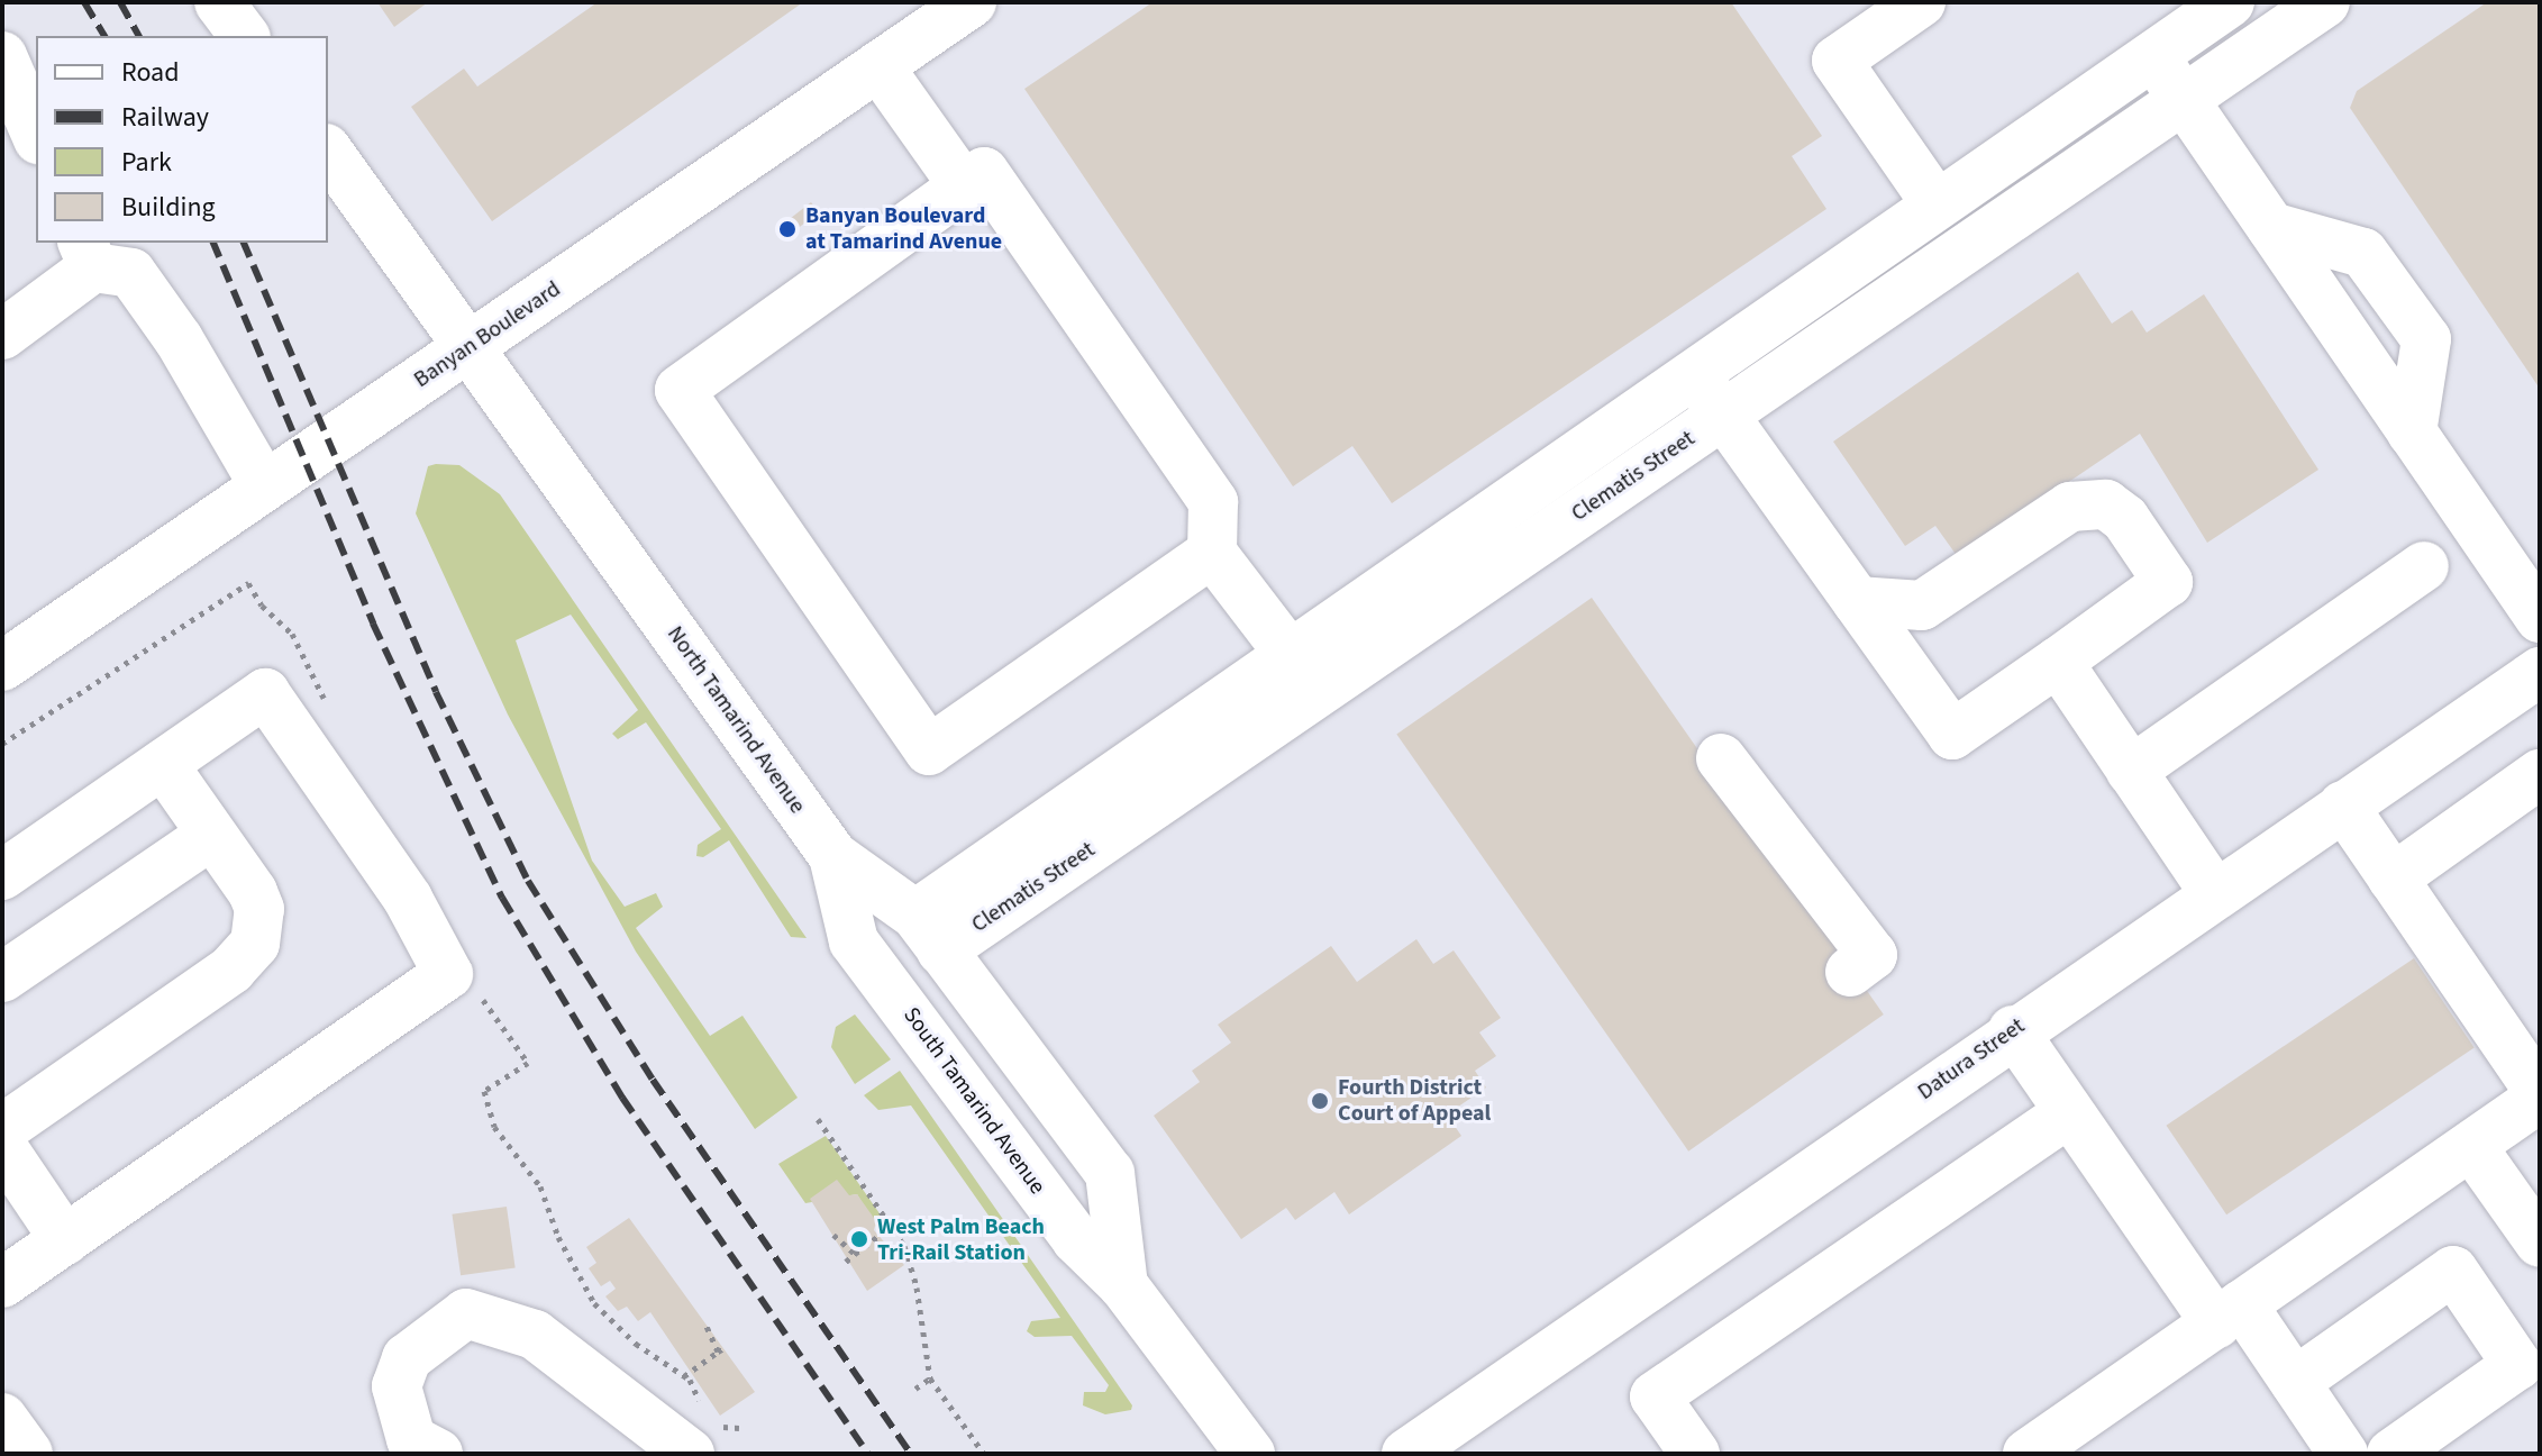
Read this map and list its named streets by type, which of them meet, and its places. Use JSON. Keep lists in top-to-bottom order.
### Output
{
  "streets": {
    "street": [
      "Banyan Boulevard",
      "Clematis Street",
      "North Tamarind Avenue",
      "Datura Street",
      "South Tamarind Avenue"
    ]
  },
  "crossings": [
    ["Banyan Boulevard", "North Tamarind Avenue"],
    ["Clematis Street", "North Tamarind Avenue"],
    ["North Tamarind Avenue", "South Tamarind Avenue"]
  ],
  "places": ["Banyan Boulevard at Tamarind Avenue", "Fourth District Court of Appeal", "West Palm Beach Tri-Rail Station"],
  "legend": [
    "Road",
    "Railway",
    "Park",
    "Building"
  ]
}
